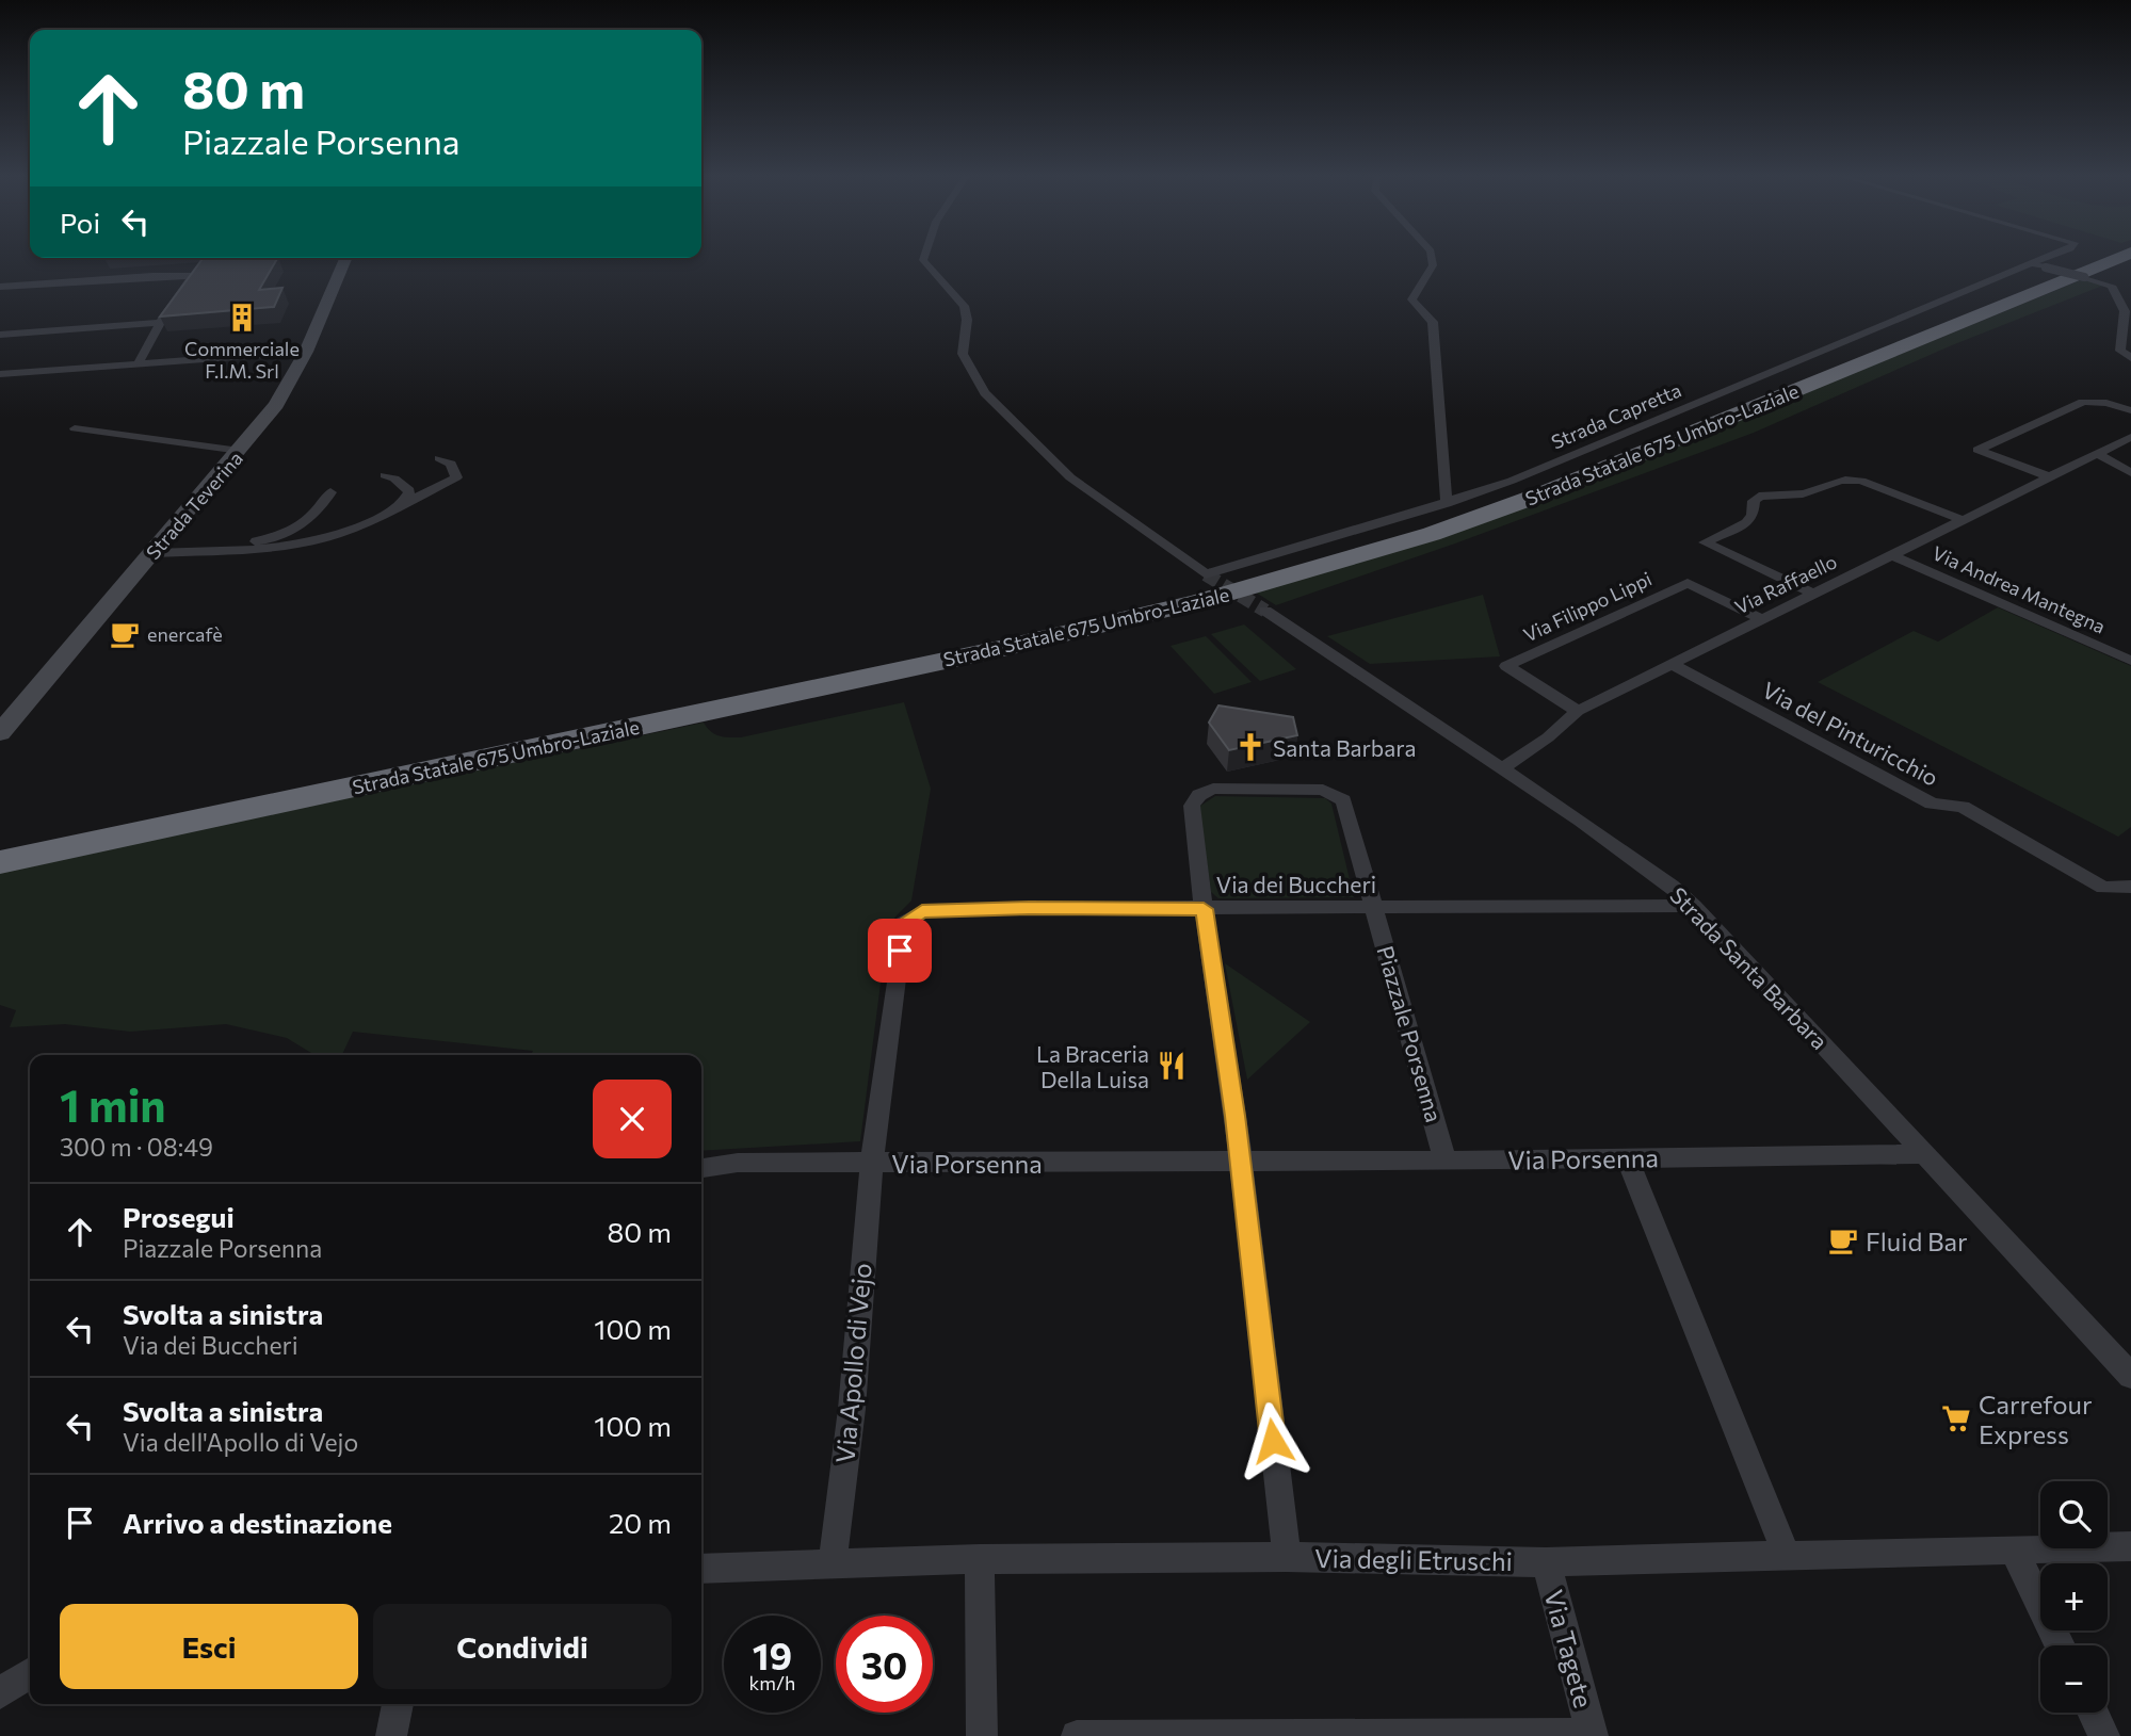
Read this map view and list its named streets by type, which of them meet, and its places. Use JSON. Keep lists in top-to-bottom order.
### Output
{
  "streets": {
    "highway": ["Strada Statale 675 Umbro-Laziale"],
    "main road": ["Strada Teverina"],
    "street": [
      "Strada Capretta",
      "Via Raffaello",
      "Via Andrea Mantegna",
      "Via Filippo Lippi",
      "Via del Pinturicchio",
      "Via dei Buccheri",
      "Strada Santa Barbara",
      "Piazzale Porsenna",
      "Via Porsenna",
      "Via Apollo di Vejo",
      "Via degli Etruschi",
      "Via Tagete"
    ]
  },
  "crossings": [
    ["Via Raffaello", "Via Andrea Mantegna"],
    ["Via Raffaello", "Via Filippo Lippi"],
    ["Via Raffaello", "Via del Pinturicchio"],
    ["Via Raffaello", "Strada Santa Barbara"],
    ["Via dei Buccheri", "Strada Santa Barbara"],
    ["Via dei Buccheri", "Piazzale Porsenna"],
    ["Via dei Buccheri", "Via Apollo di Vejo"],
    ["Strada Santa Barbara", "Via Porsenna"],
    ["Piazzale Porsenna", "Via Porsenna"],
    ["Via Porsenna", "Via Apollo di Vejo"],
    ["Via Apollo di Vejo", "Via degli Etruschi"],
    ["Via degli Etruschi", "Via Tagete"]
  ],
  "places": {
    "building": ["Commerciale F.I.M. Srl"],
    "cafe": ["enercafè", "Fluid Bar"],
    "church": ["Santa Barbara"],
    "restaurant": ["La Braceria Della Luisa"],
    "supermarket": ["Carrefour Express"]
  },
  "page": {
    "turn": ["80 m", "Piazzale Porsenna"],
    "then": "Poi",
    "heading": ["1 min", "300 m · 08:49"],
    "list": [
      {
        "name": "Prosegui",
        "note": "Piazzale Porsenna",
        "value": "80 m"
      },
      {
        "name": "Svolta a sinistra",
        "note": "Via dei Buccheri",
        "value": "100 m"
      },
      {
        "name": "Svolta a sinistra",
        "note": "Via dell'Apollo di Vejo",
        "value": "100 m"
      },
      {
        "name": "Arrivo a destinazione",
        "value": "20 m"
      }
    ],
    "map_buttons": ["+", "−"],
    "buttons": ["Esci", "Condividi"],
    "speed": "19 km/h",
    "limit": "30"
  }
}
